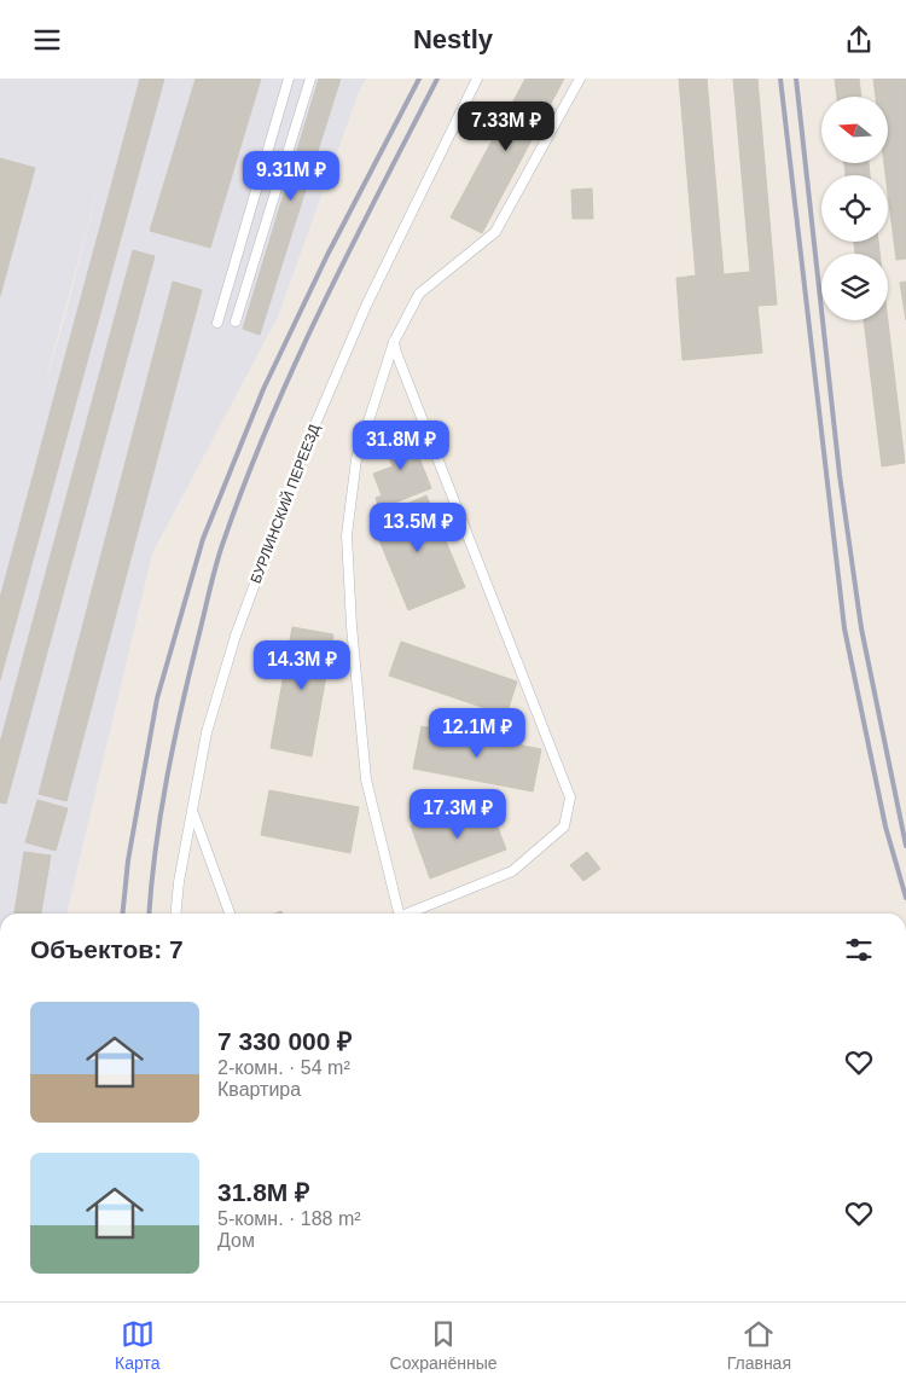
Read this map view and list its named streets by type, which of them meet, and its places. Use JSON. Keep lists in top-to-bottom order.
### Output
{
  "streets": {
    "lane": ["БУРЛИНСКИЙ ПЕРЕЕЗД"]
  },
  "north": "left",
  "page": {
    "header": "Nestly",
    "price": [
      "7.33M ₽",
      "9.31M ₽",
      "31.8M ₽",
      "13.5M ₽",
      "14.3M ₽",
      "12.1M ₽",
      "17.3M ₽"
    ],
    "heading": "Объектов: 7",
    "list": [
      {
        "name": "7 330 000 ₽",
        "note": "2-комн. · 54 m² · Квартира"
      },
      {
        "name": "31.8M ₽",
        "note": "5-комн. · 188 m² · Дом"
      }
    ],
    "tabs": ["Карта", "Сохранённые", "Главная"]
  }
}
